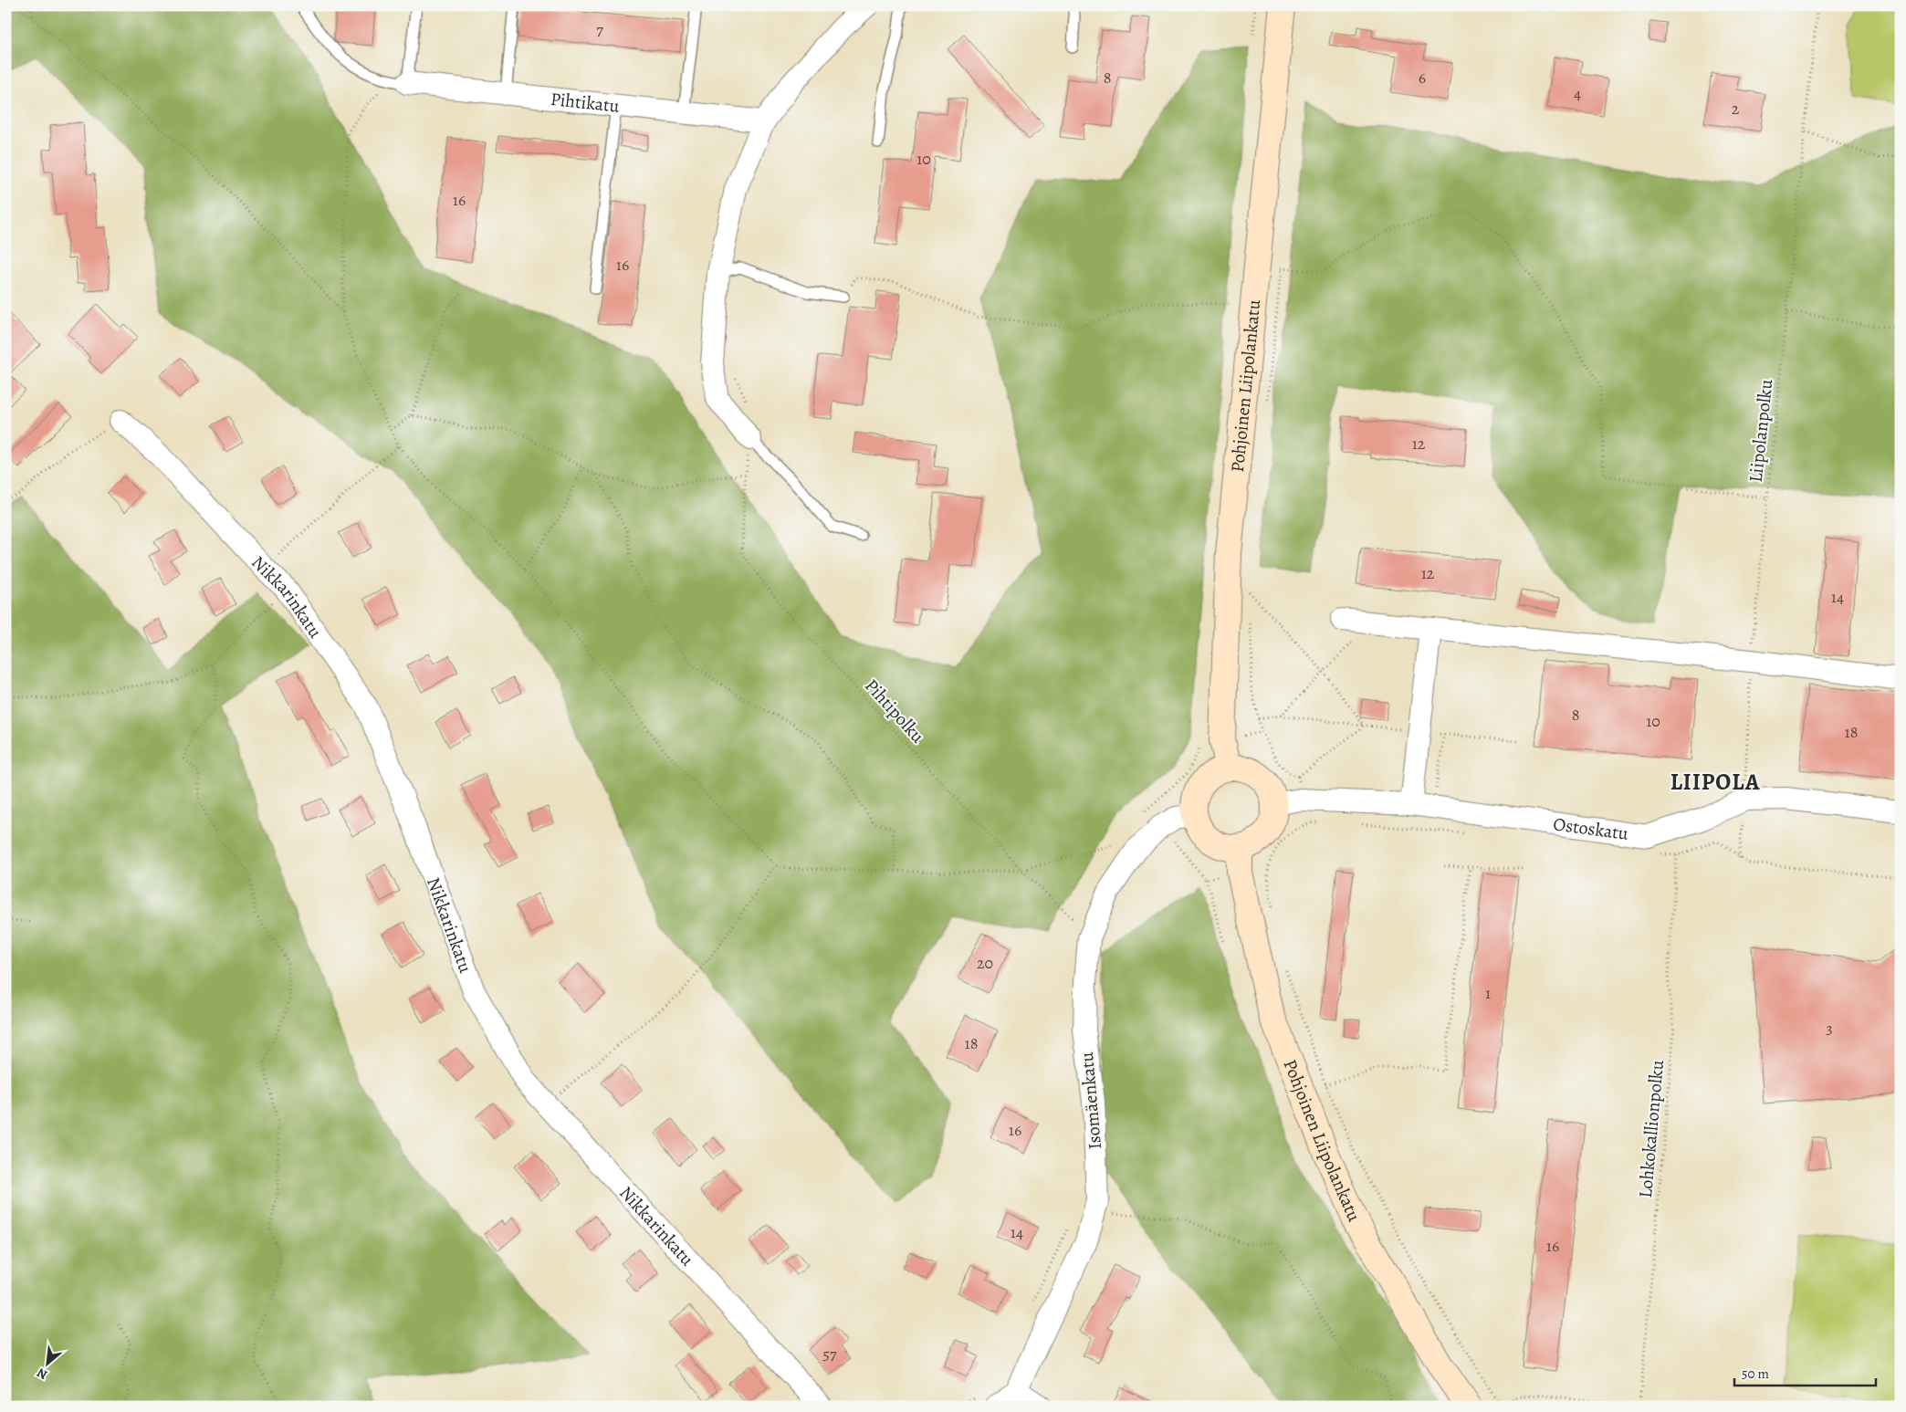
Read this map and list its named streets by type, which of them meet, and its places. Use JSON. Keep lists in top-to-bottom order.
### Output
{
  "streets": {
    "street": [
      "Pihtikatu",
      "Pohjoinen Liipolankatu",
      "Nikkarinkatu",
      "Ostoskatu",
      "Isomäenkatu"
    ],
    "path": ["Liipolanpolku", "Pihtipolku", "Lohkokallionpolku"]
  },
  "crossings": [
    ["Pohjoinen Liipolankatu", "Ostoskatu"],
    ["Pohjoinen Liipolankatu", "Isomäenkatu"],
    ["Liipolanpolku", "Ostoskatu"],
    ["Ostoskatu", "Isomäenkatu"]
  ],
  "districts": ["LIIPOLA"],
  "house_numbers": [
    "7",
    "8",
    "6",
    "4",
    "2",
    "10",
    "16",
    "16",
    "12",
    "12",
    "14",
    "8",
    "10",
    "18",
    "20",
    "1",
    "3",
    "18",
    "16",
    "14",
    "16",
    "57"
  ],
  "scale_bar": "50 m",
  "north": "bottom left"
}
